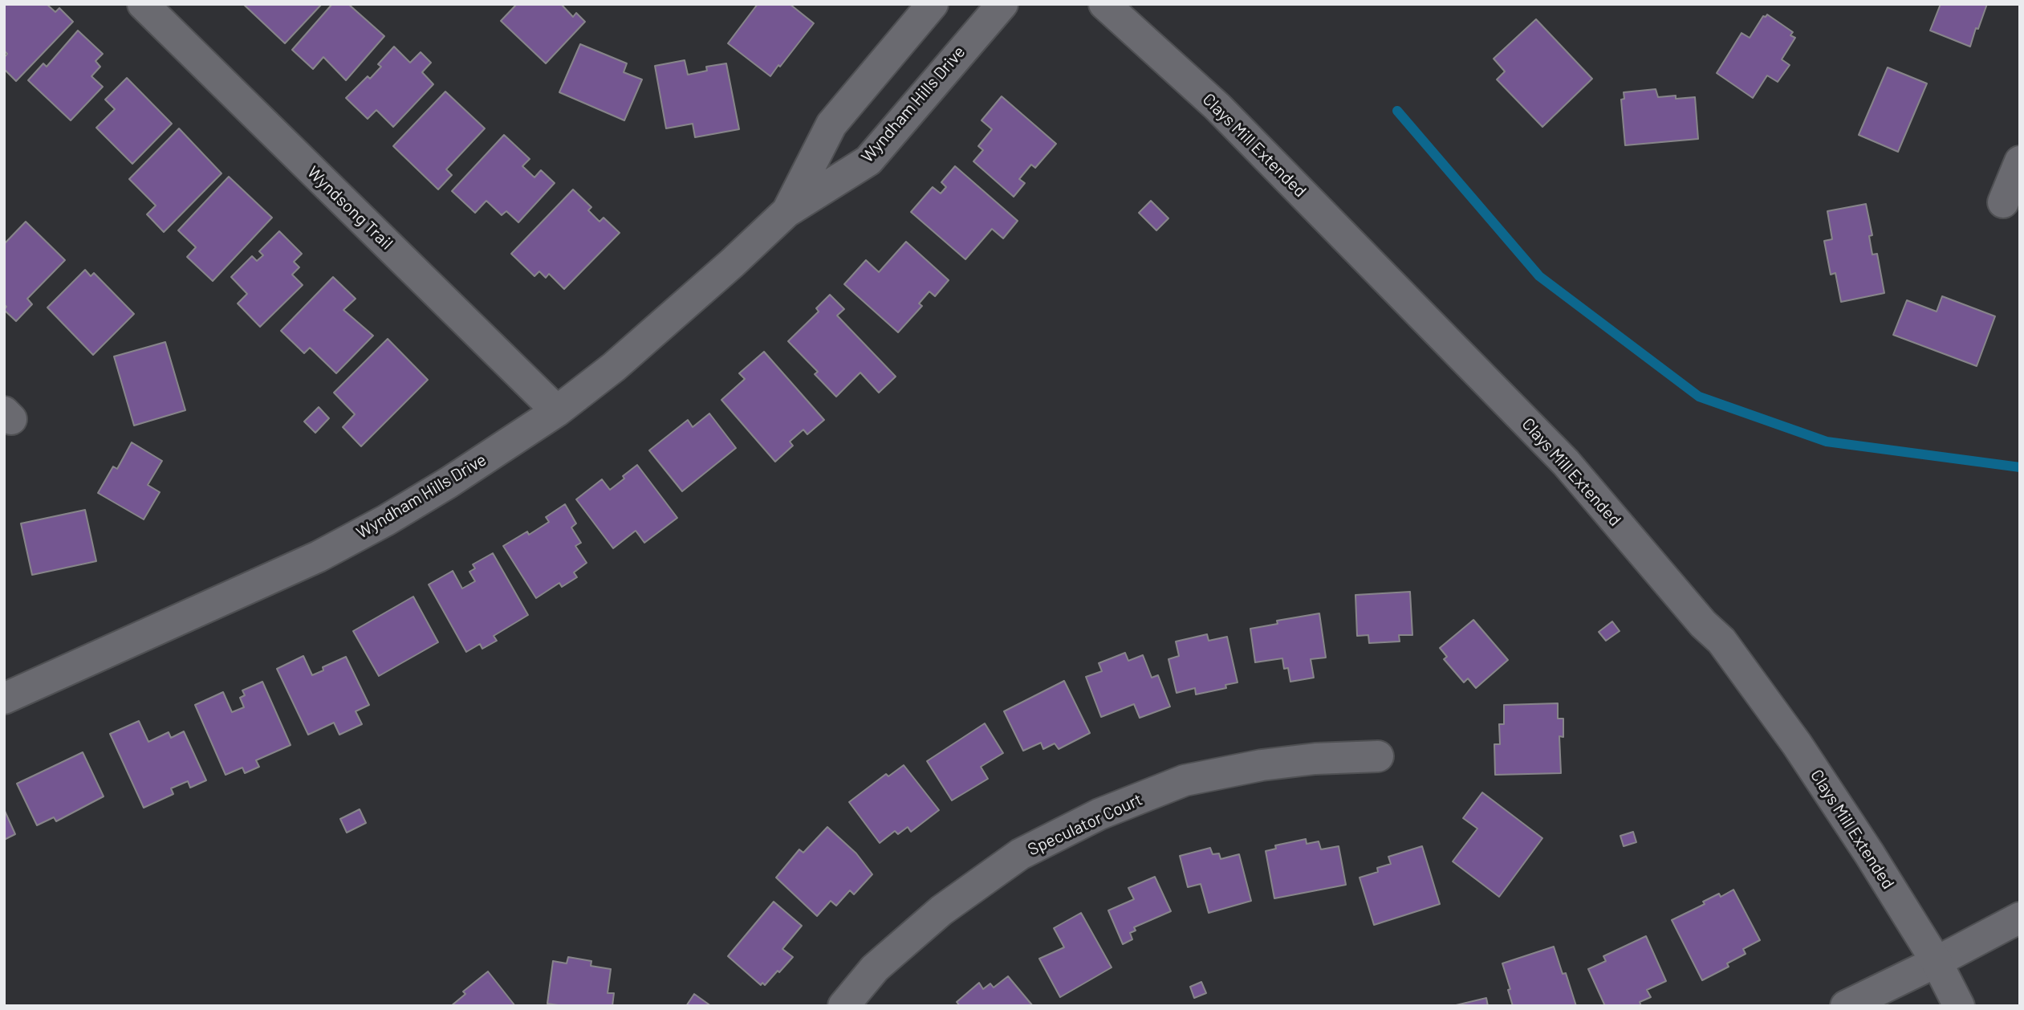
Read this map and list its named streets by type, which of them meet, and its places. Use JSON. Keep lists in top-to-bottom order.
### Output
{
  "streets": {
    "street": [
      "Wyndham Hills Drive",
      "Clays Mill Extended",
      "Wyndsong Trail",
      "Speculator Court"
    ]
  },
  "crossings": [
    ["Wyndham Hills Drive", "Wyndsong Trail"]
  ]
}
